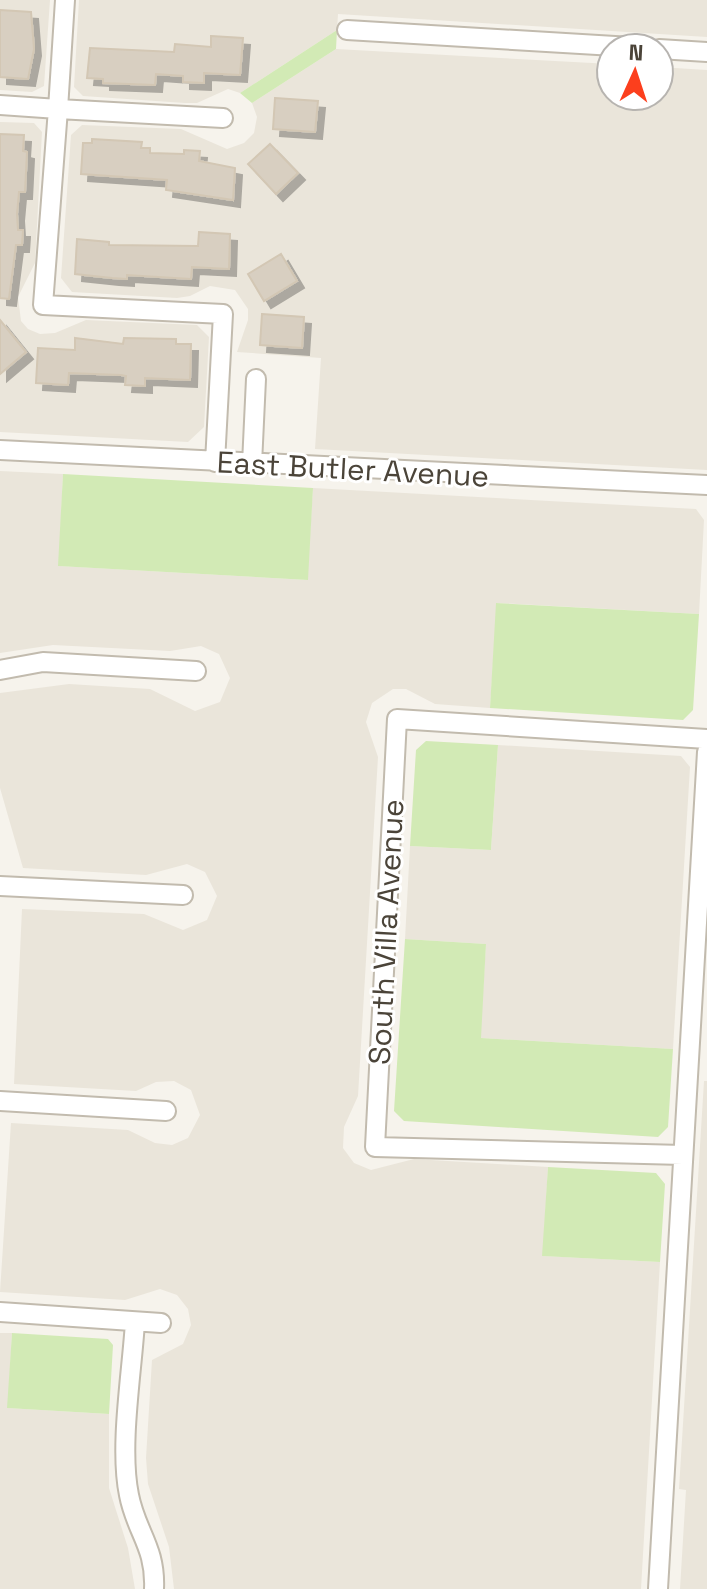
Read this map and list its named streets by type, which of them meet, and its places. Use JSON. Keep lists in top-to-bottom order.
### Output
{
  "streets": {
    "street": ["East Butler Avenue", "South Villa Avenue"]
  },
  "north": "top"
}
